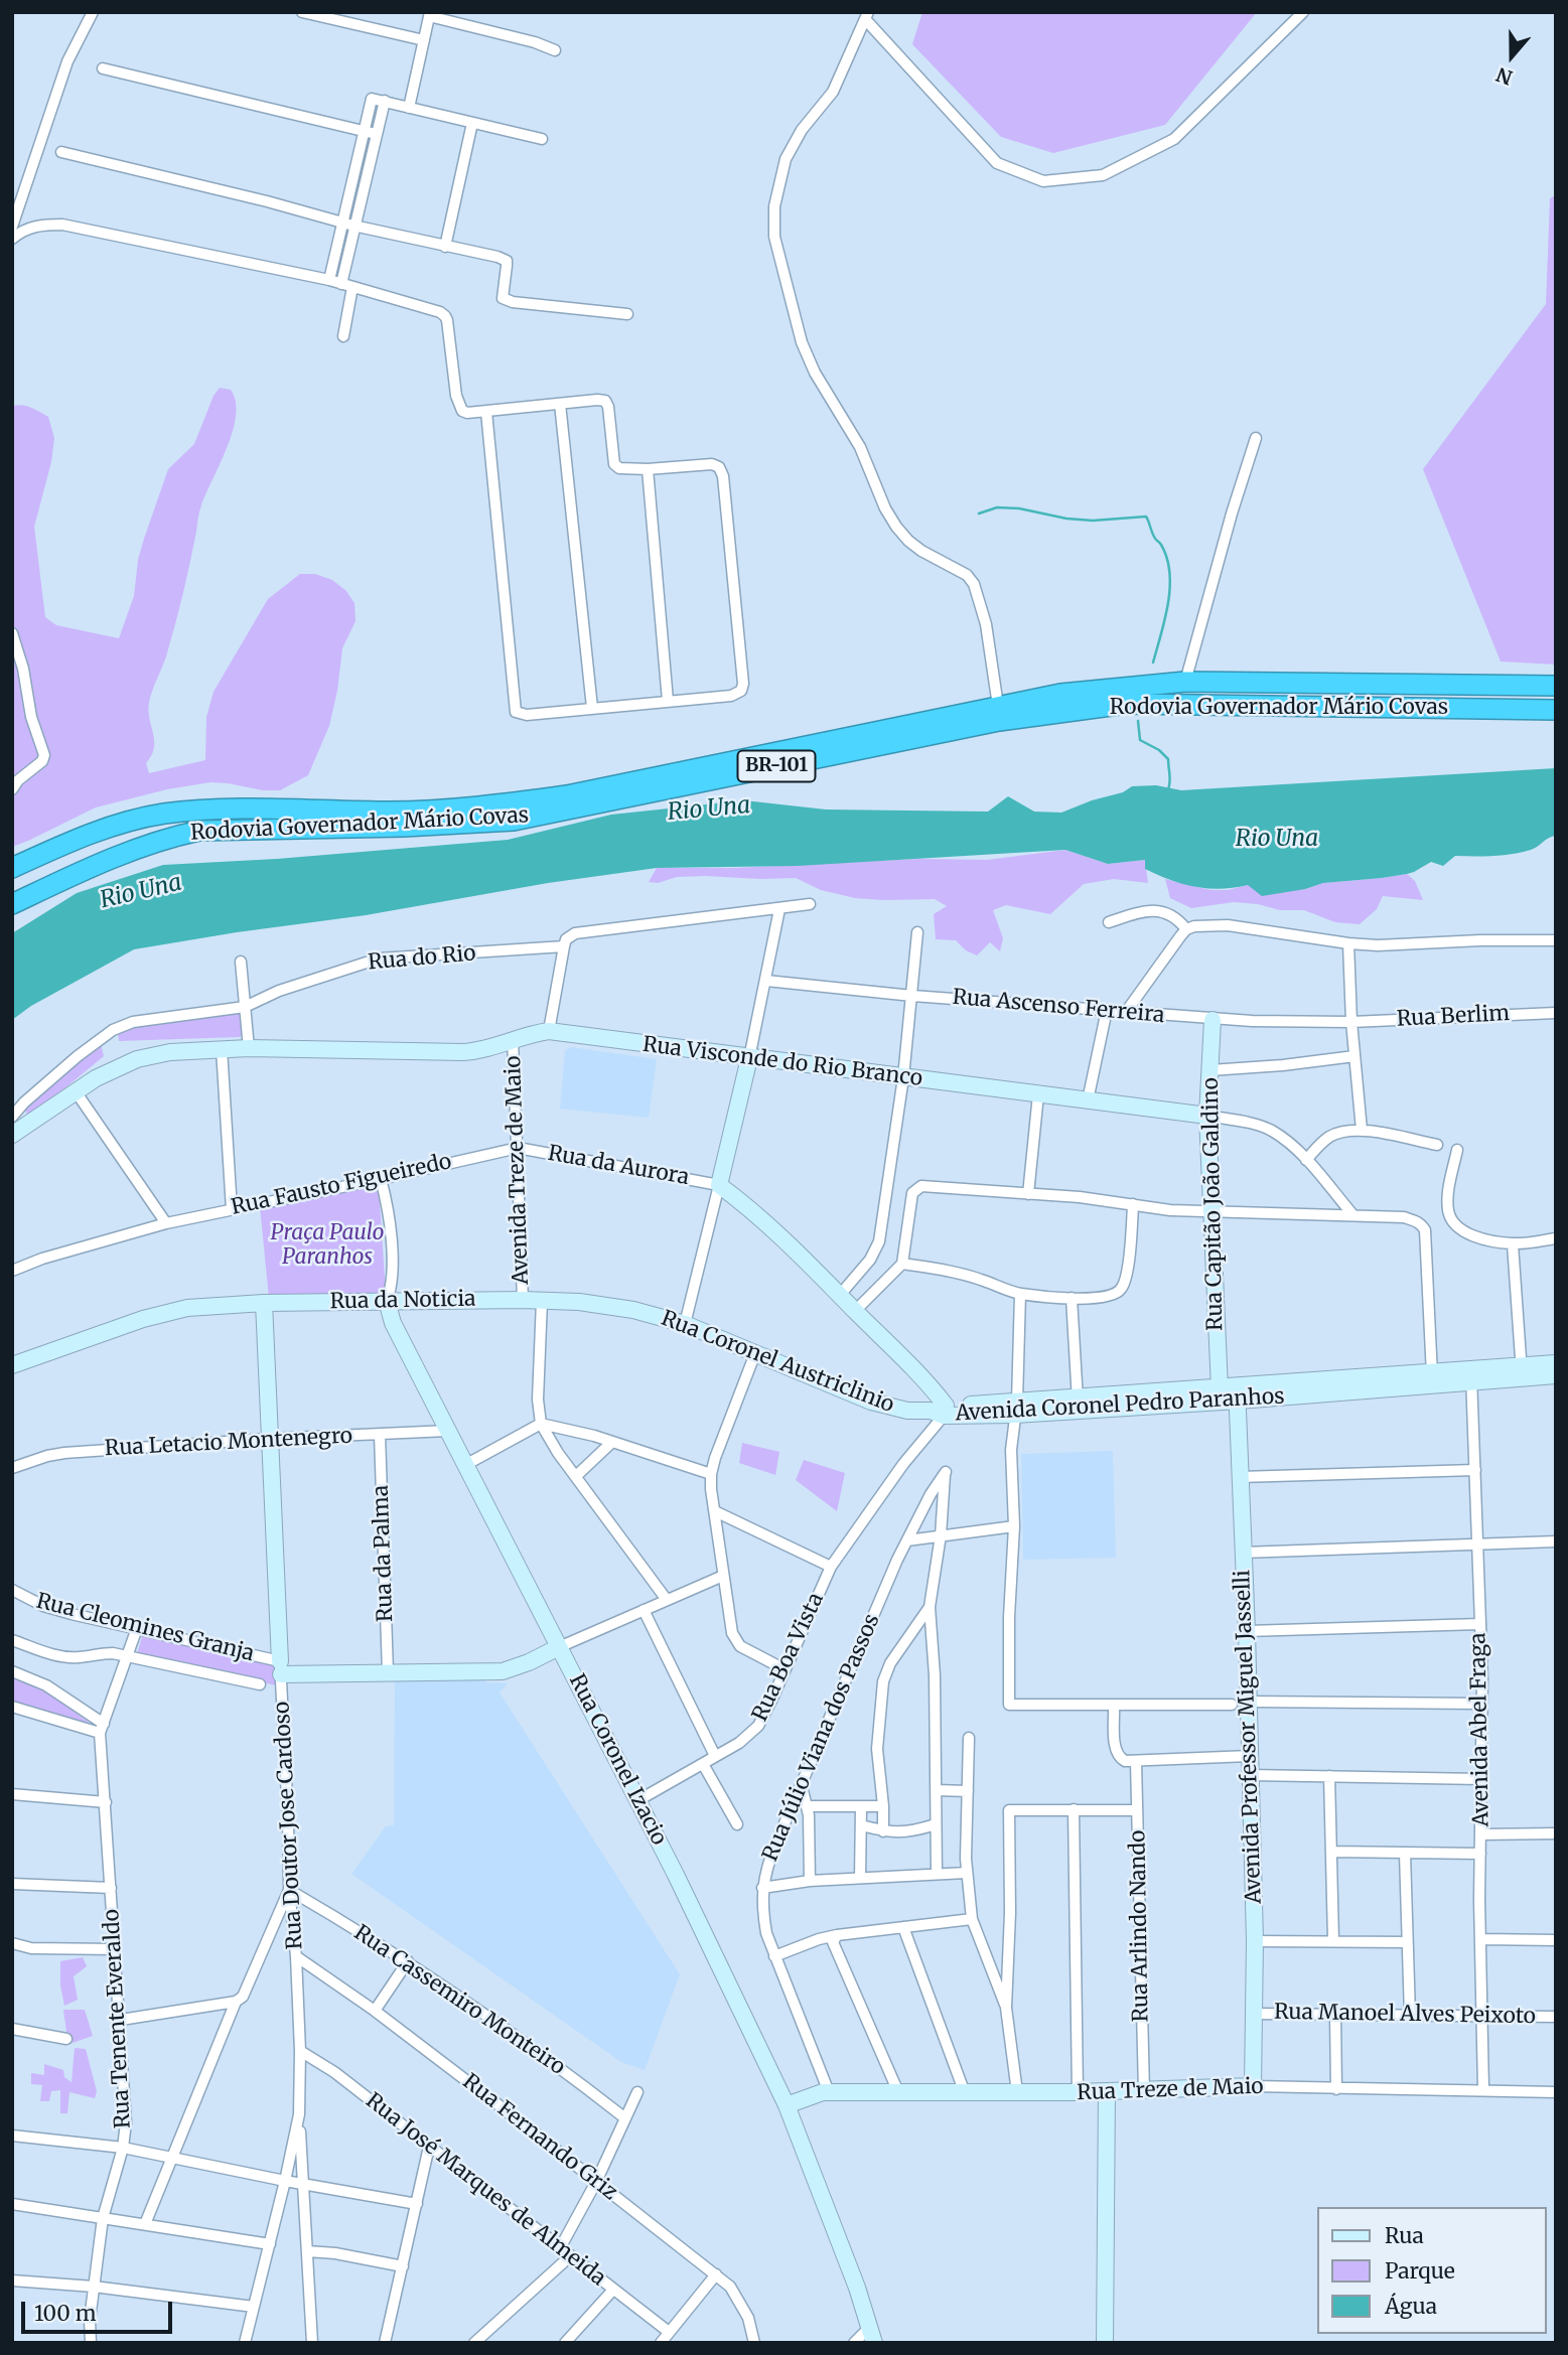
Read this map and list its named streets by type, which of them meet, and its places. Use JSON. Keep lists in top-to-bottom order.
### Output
{
  "streets": {
    "highway": ["Rodovia Governador Mário Covas", "BR-101"],
    "street": [
      "Rua do Rio",
      "Rua Ascenso Ferreira",
      "Rua Berlim",
      "Rua Visconde do Rio Branco",
      "Rua da Aurora",
      "Avenida Treze de Maio",
      "Rua Fausto Figueiredo",
      "Rua Capitão João Galdino",
      "Rua da Noticia",
      "Rua Coronel Austriclinio",
      "Avenida Coronel Pedro Paranhos",
      "Rua Letacio Montenegro",
      "Rua da Palma",
      "Rua Cleomines Granja",
      "Rua Boa Vista",
      "Avenida Abel Fraga",
      "Avenida Professor Miguel Jasselli",
      "Rua Júlio Viana dos Passos",
      "Rua Coronel Izacio",
      "Rua Doutor Jose Cardoso",
      "Rua Arlindo Nando",
      "Rua Cassemiro Monteiro",
      "Rua Manoel Alves Peixoto",
      "Rua Tenente Everaldo",
      "Rua Treze de Maio",
      "Rua Fernando Griz",
      "Rua José Marques de Almeida"
    ]
  },
  "crossings": [
    ["Rua Ascenso Ferreira", "Rua Berlim"],
    ["Rua Ascenso Ferreira", "Rua Capitão João Galdino"],
    ["Rua Visconde do Rio Branco", "Avenida Treze de Maio"],
    ["Rua Visconde do Rio Branco", "Rua Capitão João Galdino"],
    ["Rua da Aurora", "Avenida Treze de Maio"],
    ["Rua da Aurora", "Rua Fausto Figueiredo"],
    ["Avenida Treze de Maio", "Rua Fausto Figueiredo"],
    ["Avenida Treze de Maio", "Rua da Noticia"],
    ["Rua Fausto Figueiredo", "Rua Coronel Izacio"],
    ["Rua Capitão João Galdino", "Avenida Coronel Pedro Paranhos"],
    ["Rua da Noticia", "Rua Coronel Austriclinio"],
    ["Rua da Noticia", "Rua Coronel Izacio"],
    ["Rua da Noticia", "Rua Doutor Jose Cardoso"],
    ["Rua Coronel Austriclinio", "Avenida Coronel Pedro Paranhos"],
    ["Rua Coronel Austriclinio", "Rua Boa Vista"],
    ["Avenida Coronel Pedro Paranhos", "Rua Boa Vista"],
    ["Avenida Coronel Pedro Paranhos", "Avenida Abel Fraga"],
    ["Avenida Coronel Pedro Paranhos", "Avenida Professor Miguel Jasselli"],
    ["Rua Letacio Montenegro", "Rua da Palma"],
    ["Rua Letacio Montenegro", "Rua Coronel Izacio"],
    ["Rua Letacio Montenegro", "Rua Doutor Jose Cardoso"],
    ["Rua Cleomines Granja", "Rua Doutor Jose Cardoso"],
    ["Rua Boa Vista", "Rua Coronel Izacio"],
    ["Avenida Abel Fraga", "Rua Manoel Alves Peixoto"],
    ["Avenida Abel Fraga", "Rua Treze de Maio"],
    ["Avenida Professor Miguel Jasselli", "Rua Manoel Alves Peixoto"],
    ["Avenida Professor Miguel Jasselli", "Rua Treze de Maio"],
    ["Rua Júlio Viana dos Passos", "Rua Treze de Maio"],
    ["Rua Coronel Izacio", "Rua Treze de Maio"],
    ["Rua Doutor Jose Cardoso", "Rua Cassemiro Monteiro"],
    ["Rua Doutor Jose Cardoso", "Rua Fernando Griz"],
    ["Rua Doutor Jose Cardoso", "Rua José Marques de Almeida"],
    ["Rua Arlindo Nando", "Rua Treze de Maio"]
  ],
  "water": ["Rio Una"],
  "parks": ["Praça Paulo Paranhos"],
  "legend": ["Rua", "Parque", "Água"],
  "scale_bar": "100 m",
  "north": "bottom"
}
